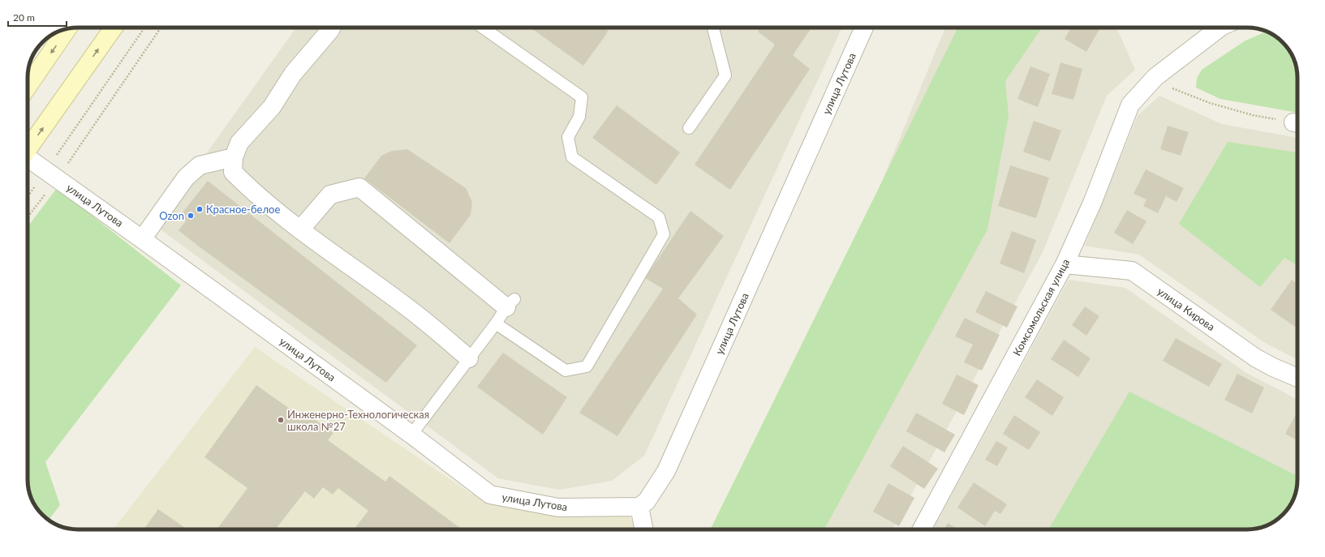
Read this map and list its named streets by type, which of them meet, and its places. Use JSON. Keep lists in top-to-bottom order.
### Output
{
  "streets": {
    "street": ["улица Лутова", "Комсомольская улица", "улица Кирова"]
  },
  "crossings": [
    ["Комсомольская улица", "улица Кирова"]
  ],
  "places": ["Красное-белое", "Ozon", "Инженерно-Технологическая школа №27"],
  "scale_bar": "20 m"
}
